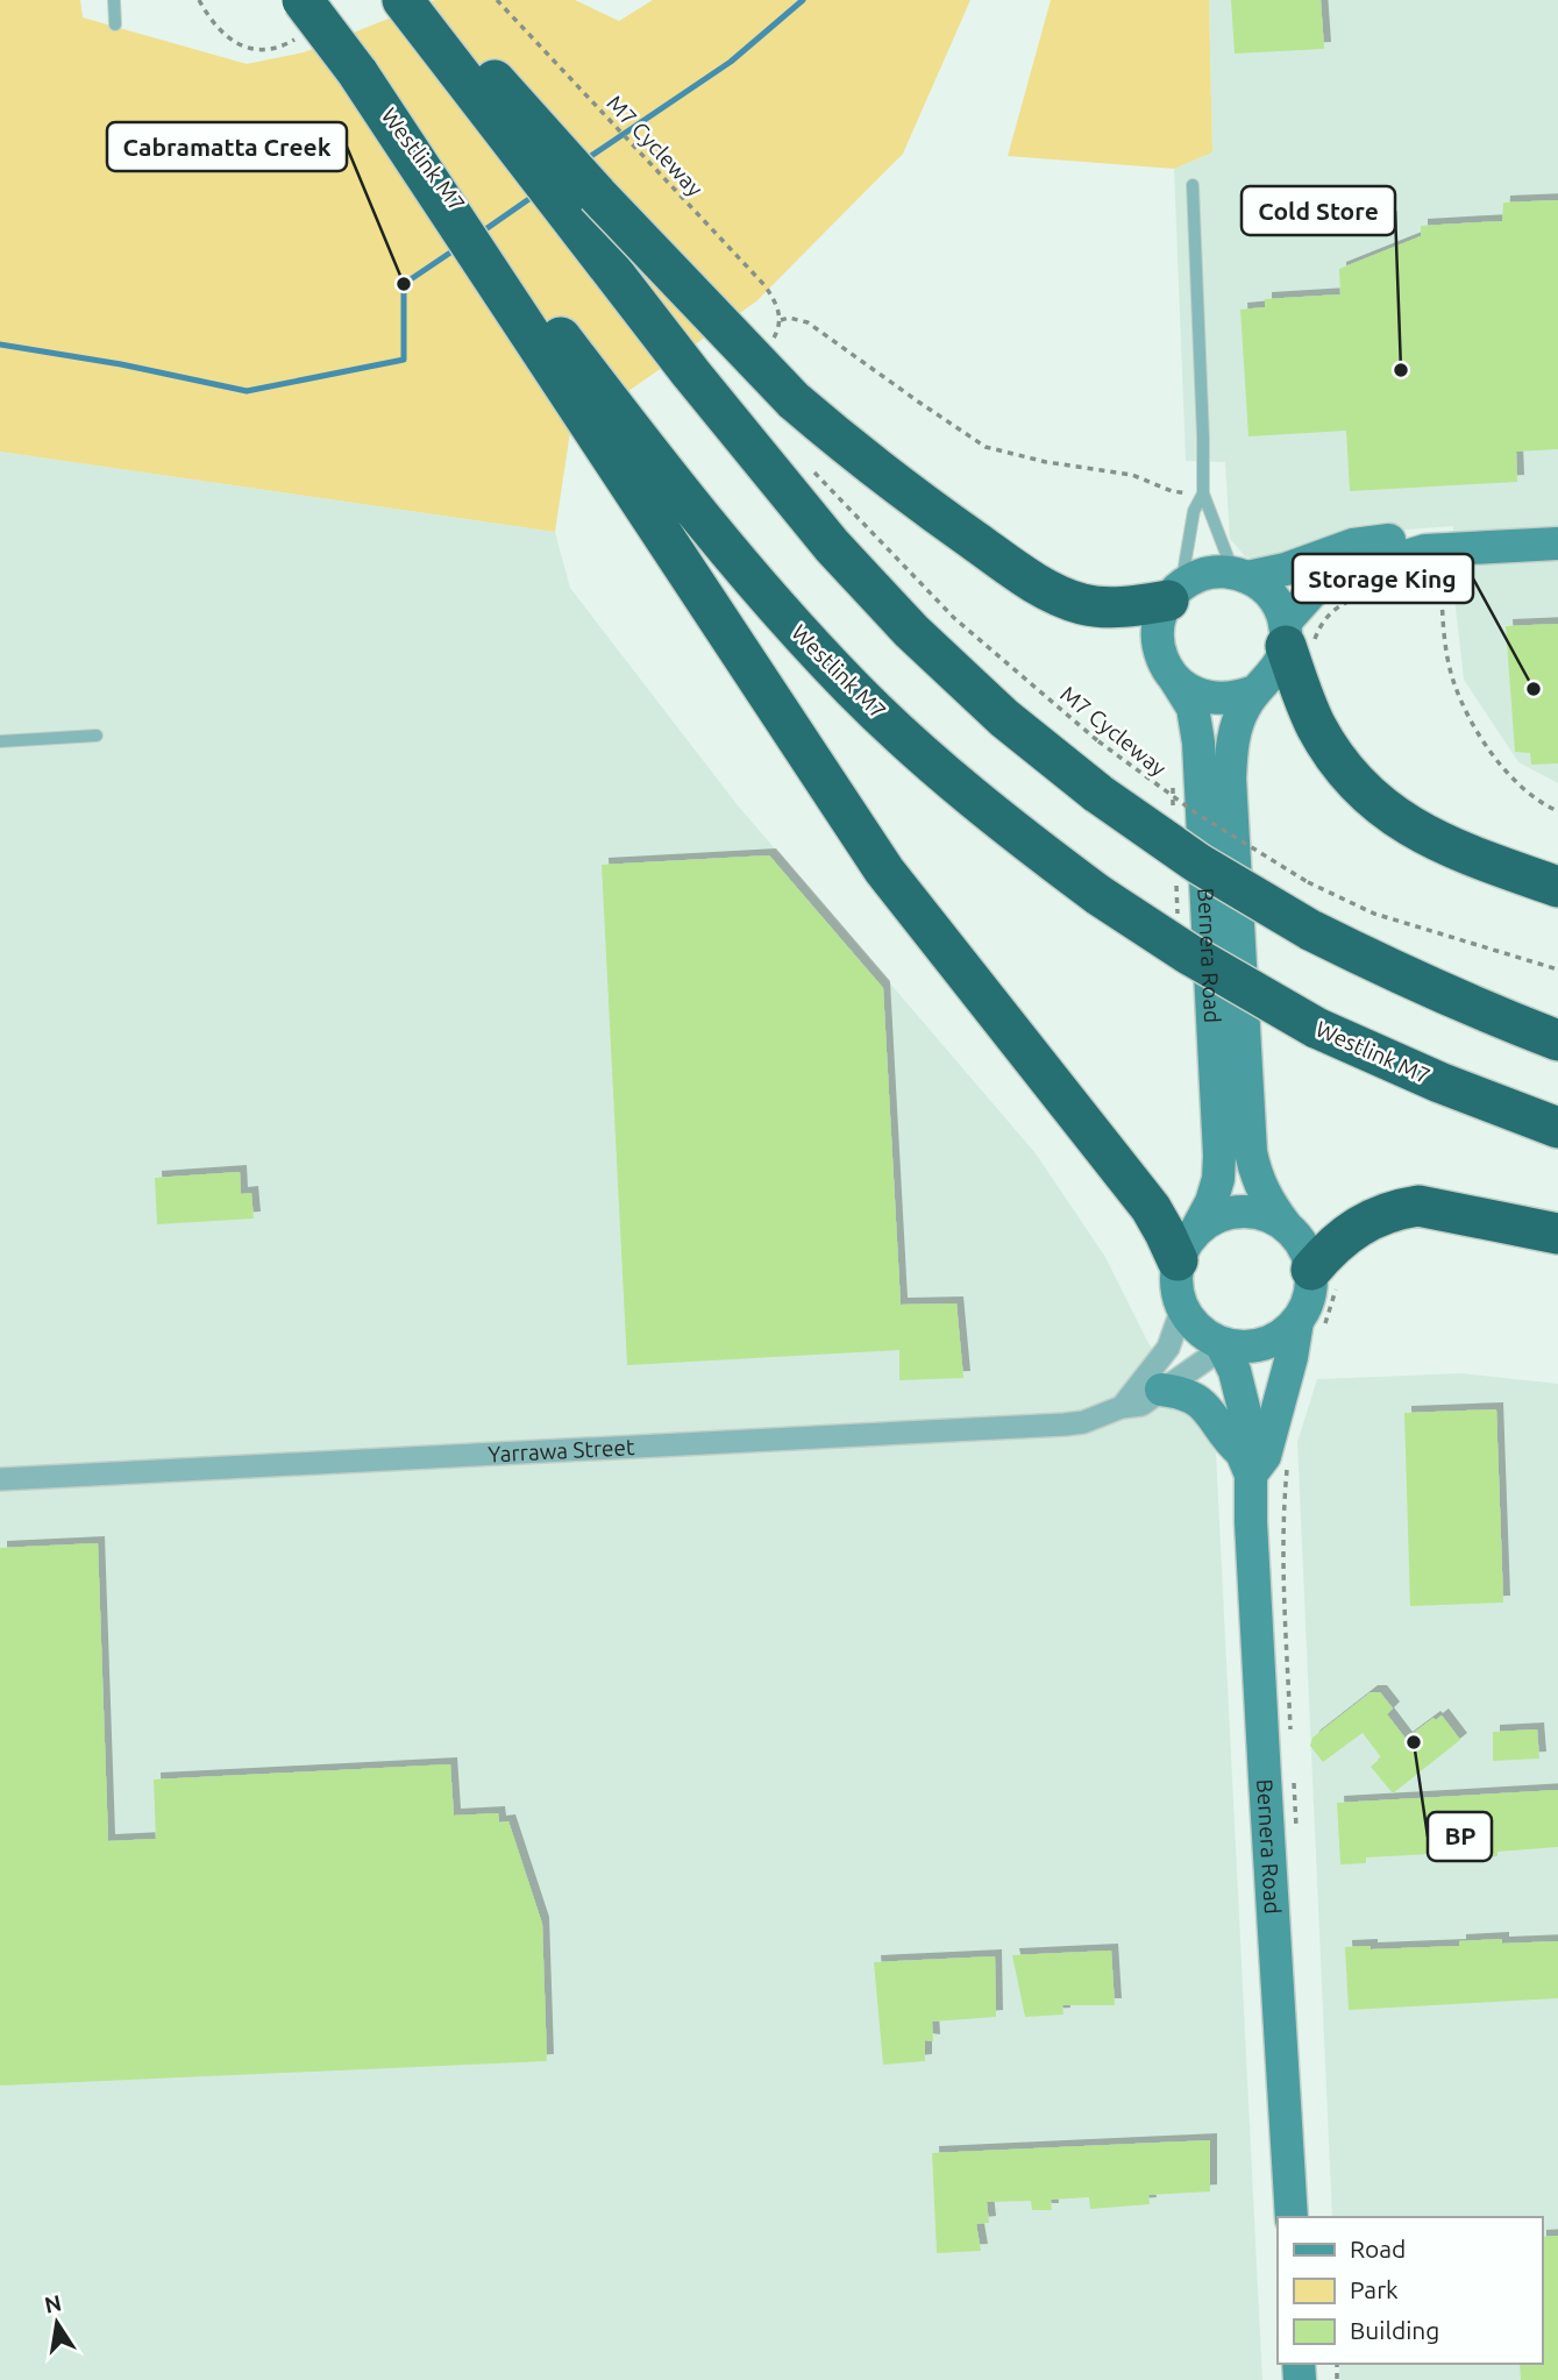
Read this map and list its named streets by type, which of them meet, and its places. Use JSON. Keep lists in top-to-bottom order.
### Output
{
  "streets": {
    "highway": ["Westlink M7"],
    "main road": ["Bernera Road"],
    "street": ["Yarrawa Street"],
    "path": ["M7 Cycleway"]
  },
  "crossings": [
    ["Bernera Road", "Yarrawa Street"]
  ],
  "places": [
    "Cabramatta Creek",
    "Cold Store",
    "Storage King",
    "BP"
  ],
  "legend": ["Road", "Park", "Building"],
  "north": "top"
}
